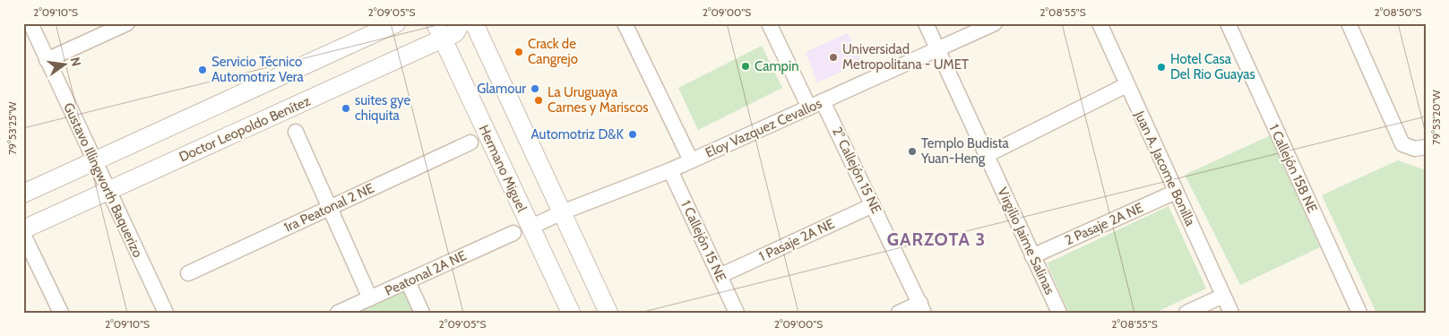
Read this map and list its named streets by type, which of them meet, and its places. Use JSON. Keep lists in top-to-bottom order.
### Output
{
  "streets": {
    "street": [
      "Eloy Vazquez Cevallos",
      "Doctor Leopoldo Benítez",
      "Hermano Miguel",
      "Juan A. Jacome Bonilla",
      "1 Callejón 15B NE",
      "2° Callejón 15 NE",
      "Gustavo Illingworth Baquerizo",
      "1ra Peatonal 2 NE",
      "2 Pasaje 2A NE",
      "1 Pasaje 2A NE",
      "1 Callejón 15 NE",
      "Virgilio Jaime Salinas",
      "Peatonal 2A NE"
    ]
  },
  "crossings": [
    ["Eloy Vazquez Cevallos", "Hermano Miguel"],
    ["Eloy Vazquez Cevallos", "2° Callejón 15 NE"],
    ["Eloy Vazquez Cevallos", "1 Callejón 15 NE"],
    ["Eloy Vazquez Cevallos", "Virgilio Jaime Salinas"],
    ["Eloy Vazquez Cevallos", "Peatonal 2A NE"],
    ["Doctor Leopoldo Benítez", "Hermano Miguel"],
    ["Doctor Leopoldo Benítez", "Gustavo Illingworth Baquerizo"],
    ["Hermano Miguel", "Peatonal 2A NE"],
    ["Juan A. Jacome Bonilla", "2 Pasaje 2A NE"],
    ["2° Callejón 15 NE", "1 Pasaje 2A NE"],
    ["2 Pasaje 2A NE", "Virgilio Jaime Salinas"],
    ["1 Pasaje 2A NE", "1 Callejón 15 NE"]
  ],
  "districts": ["GARZOTA 3"],
  "places": [
    "Crack de Cangrejo",
    "Universidad Metropolitana - UMET",
    "Campin",
    "Hotel Casa Del Rio Guayas",
    "Servicio Técnico Automotriz Vera",
    "Glamour",
    "La Uruguaya Carnes y Mariscos",
    "suites gye chiquita",
    "Automotriz D&K",
    "Templo Budista Yuan-Heng"
  ],
  "north": "right",
  "coordinates": [
    "2°09'10\"S",
    "2°09'05\"S",
    "2°09'00\"S",
    "2°08'55\"S",
    "2°08'50\"S",
    "79°53'20\"W",
    "79°53'25\"W"
  ]
}
